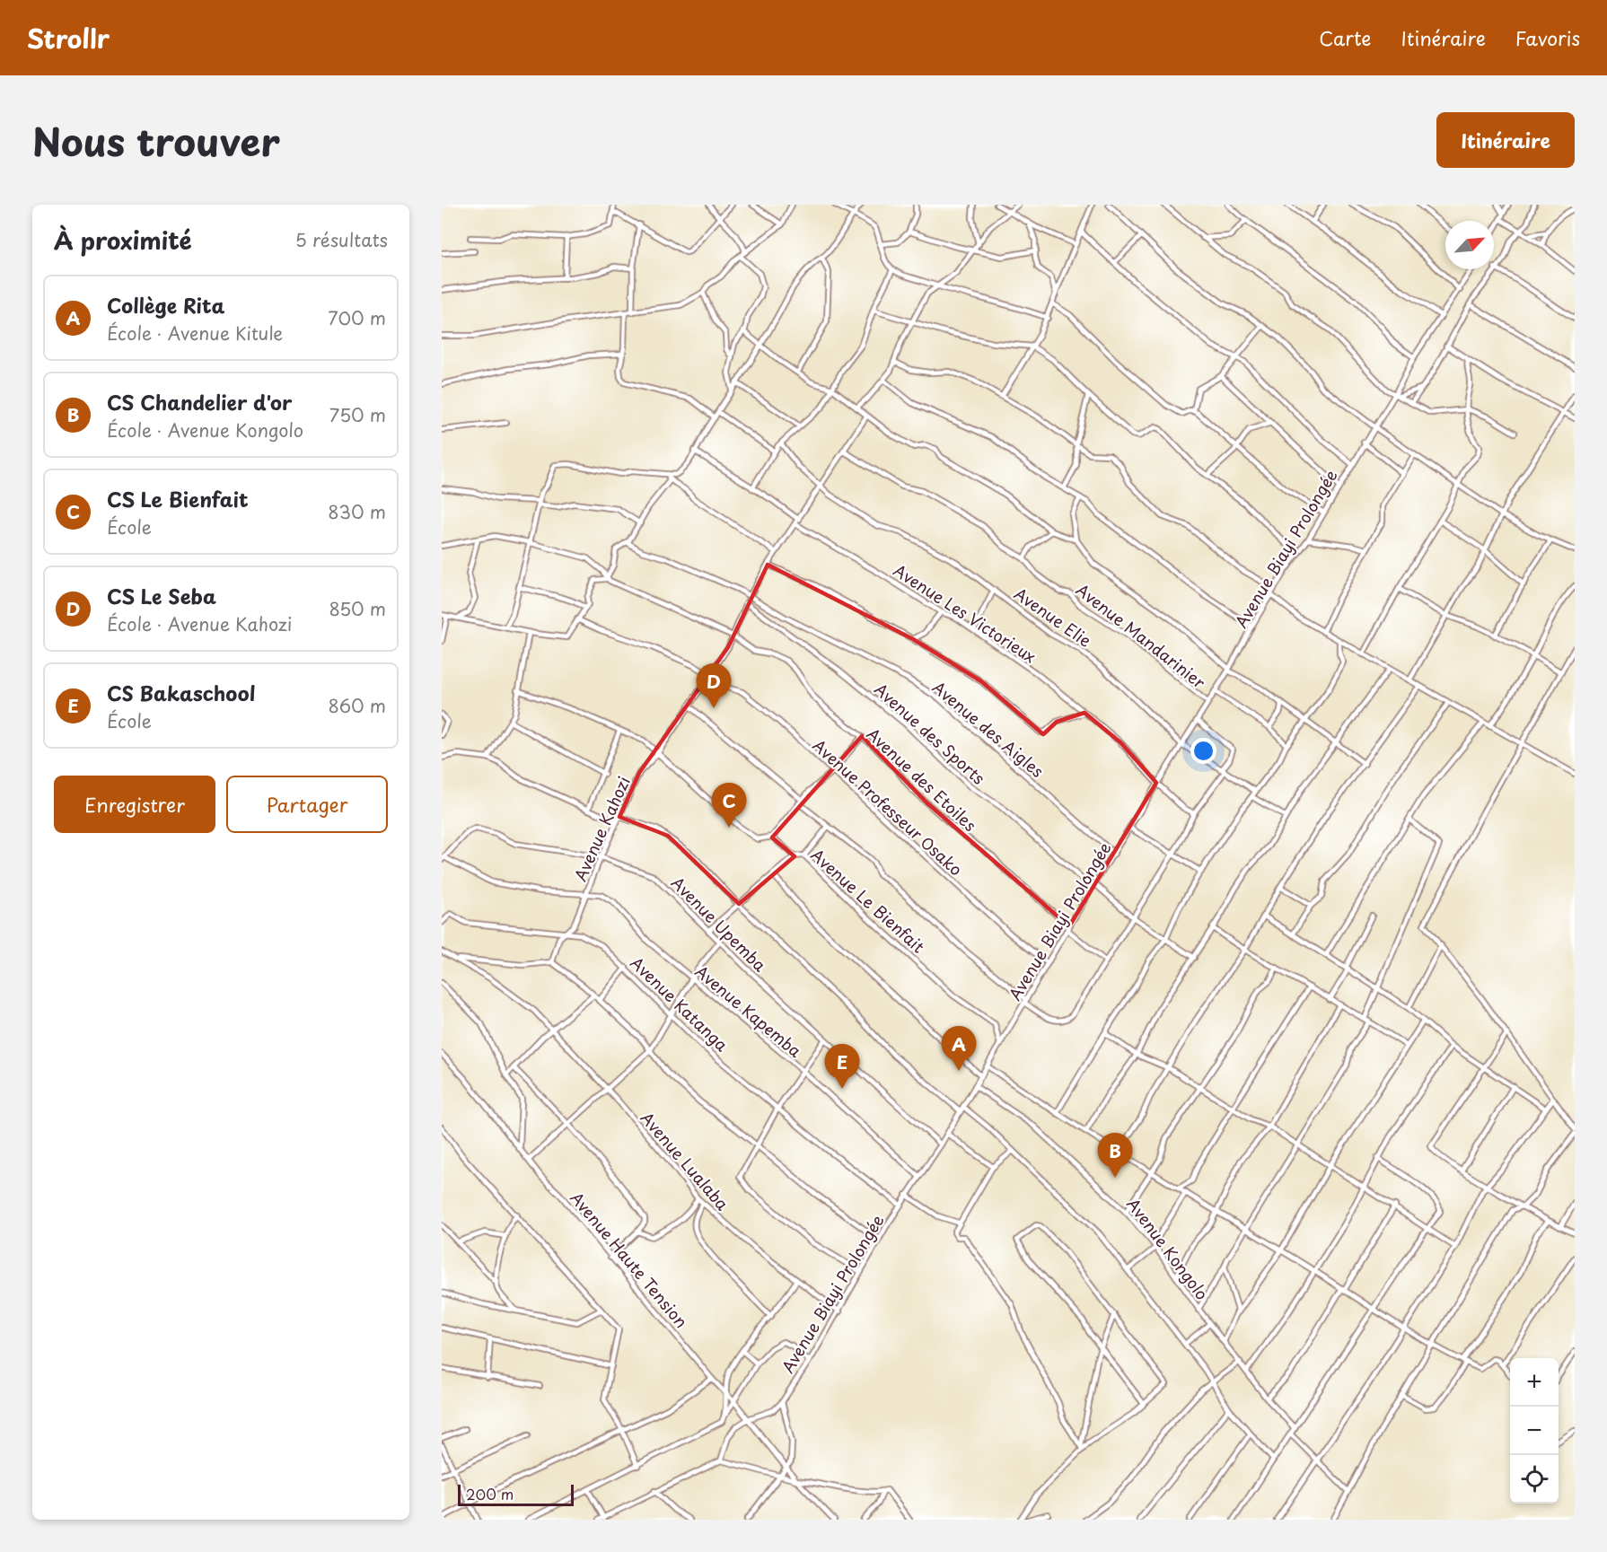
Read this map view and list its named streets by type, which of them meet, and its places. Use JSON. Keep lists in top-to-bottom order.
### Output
{
  "streets": {
    "street": [
      "Avenue Biayi Prolongée",
      "Avenue Les Victorieux",
      "Avenue Elie",
      "Avenue Mandarinier",
      "Avenue des Aigles",
      "Avenue des Sports",
      "Avenue des Etoiles",
      "Avenue Professeur Osako",
      "Avenue Kahozi",
      "Avenue Le Bienfait",
      "Avenue Upemba",
      "Avenue Katanga",
      "Avenue Kapemba",
      "Avenue Lualaba",
      "Avenue Kongolo",
      "Avenue Haute Tension"
    ]
  },
  "crossings": [
    ["Avenue Biayi Prolongée", "Avenue Les Victorieux"],
    ["Avenue Biayi Prolongée", "Avenue Elie"],
    ["Avenue Biayi Prolongée", "Avenue Mandarinier"],
    ["Avenue Biayi Prolongée", "Avenue des Aigles"],
    ["Avenue Biayi Prolongée", "Avenue des Sports"],
    ["Avenue Biayi Prolongée", "Avenue des Etoiles"],
    ["Avenue Biayi Prolongée", "Avenue Professeur Osako"],
    ["Avenue Biayi Prolongée", "Avenue Le Bienfait"],
    ["Avenue Biayi Prolongée", "Avenue Upemba"],
    ["Avenue Biayi Prolongée", "Avenue Katanga"],
    ["Avenue Biayi Prolongée", "Avenue Kapemba"],
    ["Avenue Biayi Prolongée", "Avenue Lualaba"],
    ["Avenue Biayi Prolongée", "Avenue Kongolo"],
    ["Avenue Biayi Prolongée", "Avenue Haute Tension"],
    ["Avenue Les Victorieux", "Avenue Kahozi"],
    ["Avenue Elie", "Avenue Kahozi"],
    ["Avenue Mandarinier", "Avenue Kahozi"],
    ["Avenue des Aigles", "Avenue Kahozi"],
    ["Avenue des Sports", "Avenue Kahozi"],
    ["Avenue des Etoiles", "Avenue Kahozi"],
    ["Avenue Professeur Osako", "Avenue Kahozi"],
    ["Avenue Kahozi", "Avenue Le Bienfait"],
    ["Avenue Kahozi", "Avenue Upemba"],
    ["Avenue Kahozi", "Avenue Katanga"],
    ["Avenue Kahozi", "Avenue Kapemba"],
    ["Avenue Upemba", "Avenue Kapemba"]
  ],
  "scale_bar": "200 m",
  "north": "top right",
  "page": {
    "header": "Strollr",
    "nav": ["Carte", "Itinéraire", "Favoris"],
    "title": "Nous trouver",
    "buttons": [
      "Itinéraire",
      ["Enregistrer", "Partager"]
    ],
    "heading": ["À proximité", "5 résultats"],
    "list": [
      {
        "mark": "A",
        "name": "Collège Rita",
        "note": "École · Avenue Kitule",
        "value": "700 m"
      },
      {
        "mark": "B",
        "name": "CS Chandelier d'or",
        "note": "École · Avenue Kongolo",
        "value": "750 m"
      },
      {
        "mark": "C",
        "name": "CS Le Bienfait",
        "note": "École",
        "value": "830 m"
      },
      {
        "mark": "D",
        "name": "CS Le Seba",
        "note": "École · Avenue Kahozi",
        "value": "850 m"
      },
      {
        "mark": "E",
        "name": "CS Bakaschool",
        "note": "École",
        "value": "860 m"
      }
    ],
    "pins": [
      "D",
      "C",
      "A",
      "E",
      "B"
    ],
    "map_buttons": ["+", "−"],
    "scale": "200 m"
  }
}
